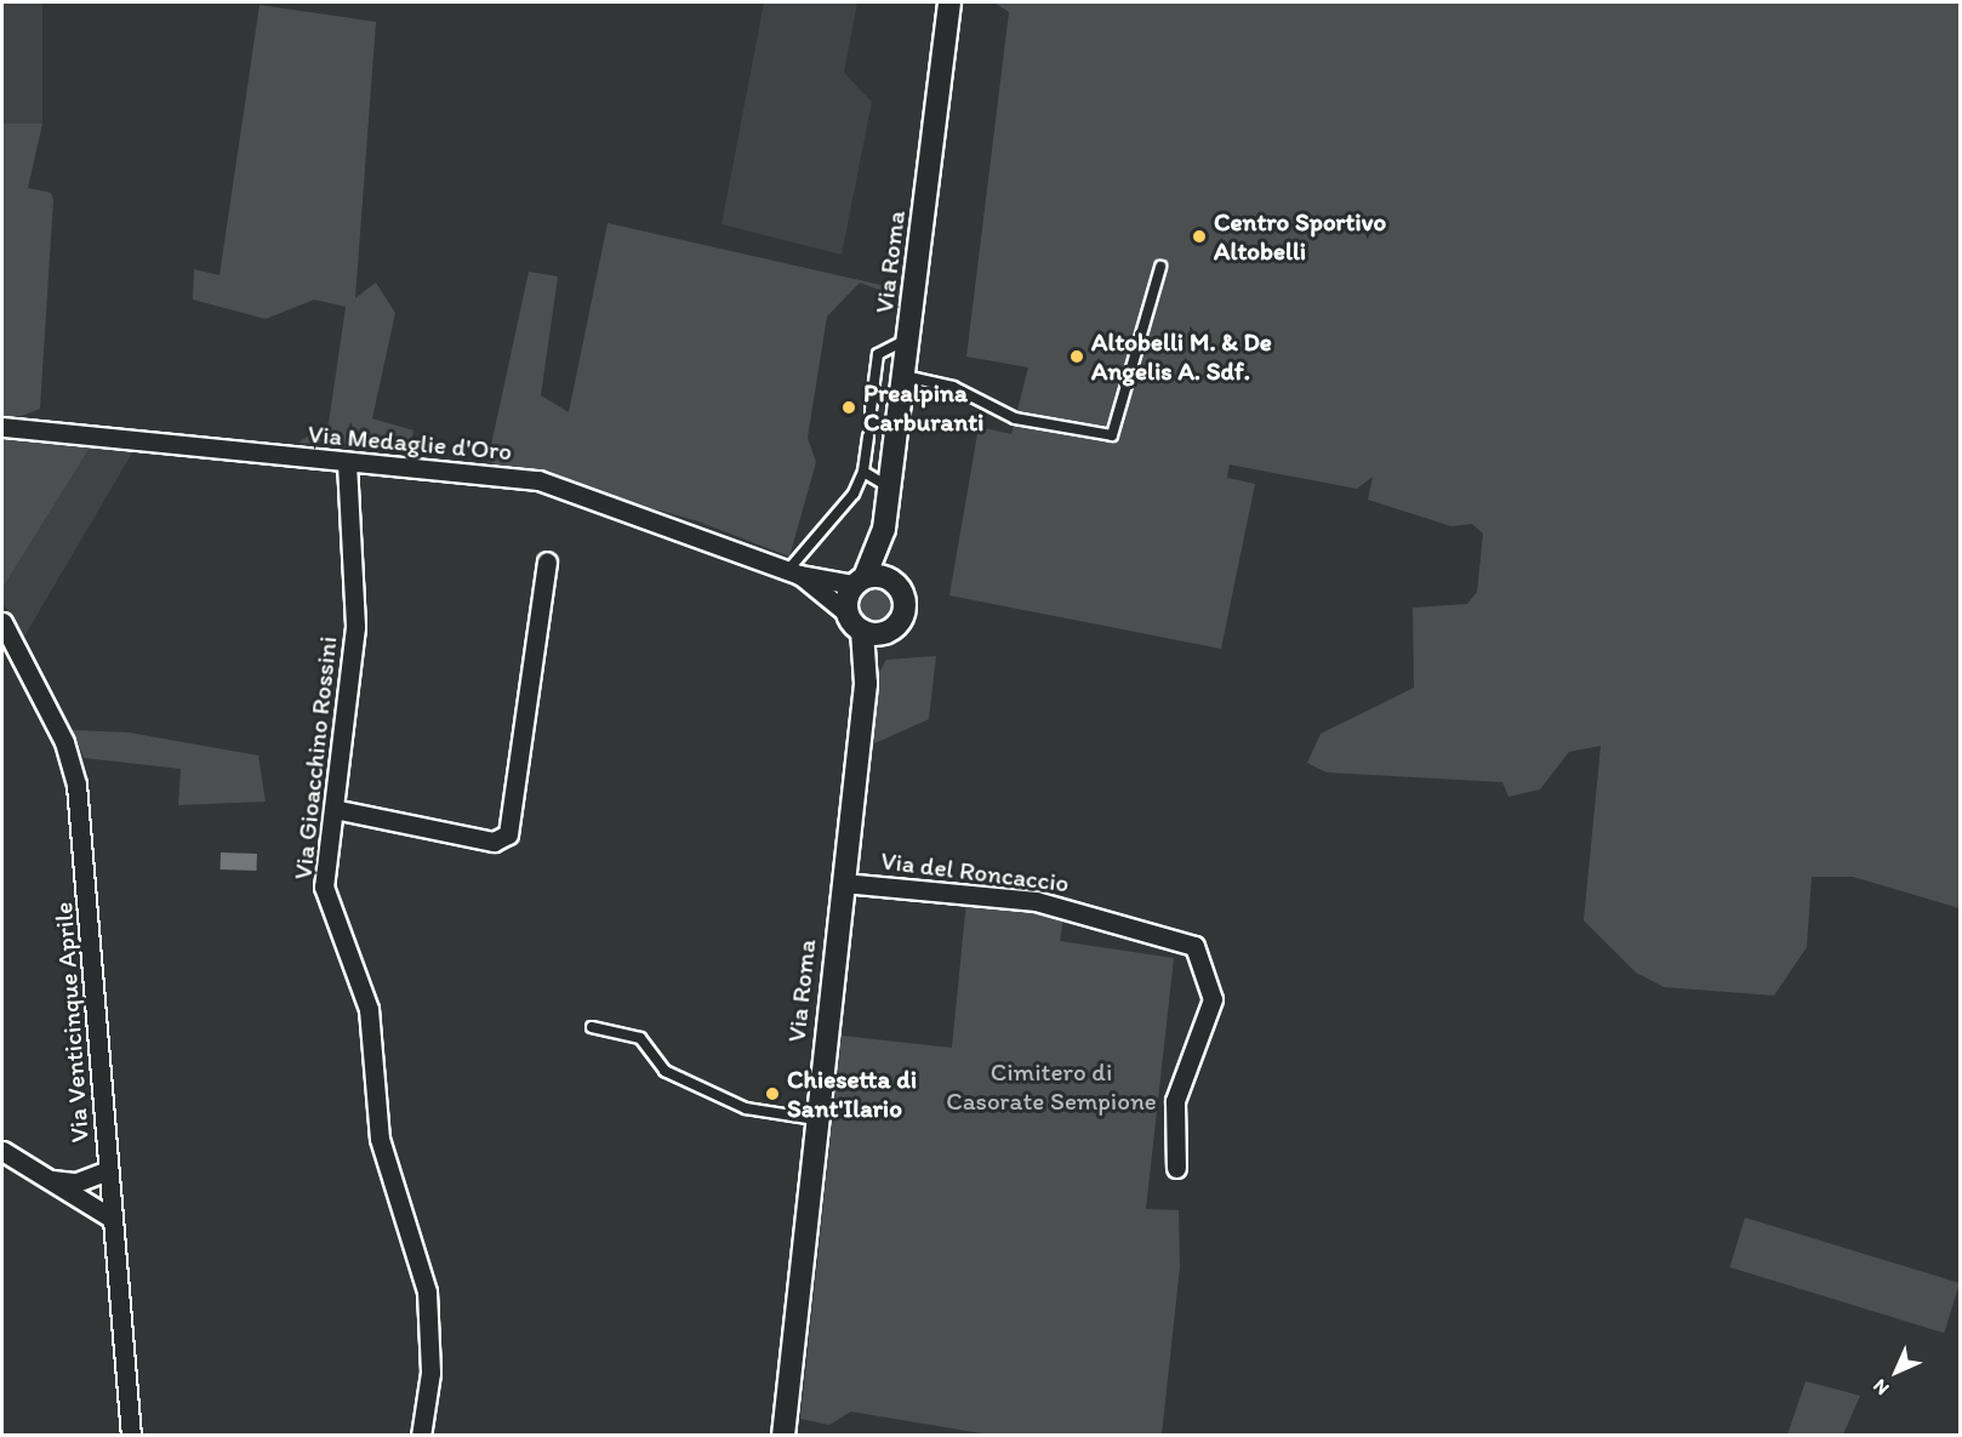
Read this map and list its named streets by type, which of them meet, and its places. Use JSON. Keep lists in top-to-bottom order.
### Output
{
  "streets": {
    "street": [
      "Via Roma",
      "Via Medaglie d'Oro",
      "Via Gioacchino Rossini",
      "Via del Roncaccio",
      "Via Venticinque Aprile"
    ]
  },
  "crossings": [
    ["Via Roma", "Via Medaglie d'Oro"],
    ["Via Roma", "Via del Roncaccio"],
    ["Via Medaglie d'Oro", "Via Gioacchino Rossini"]
  ],
  "parks": ["Cimitero di Casorate Sempione"],
  "places": [
    "Centro Sportivo Altobelli",
    "Altobelli M. & De Angelis A. Sdf.",
    "Prealpina Carburanti",
    "Chiesetta di Sant'Ilario"
  ],
  "north": "bottom left"
}
